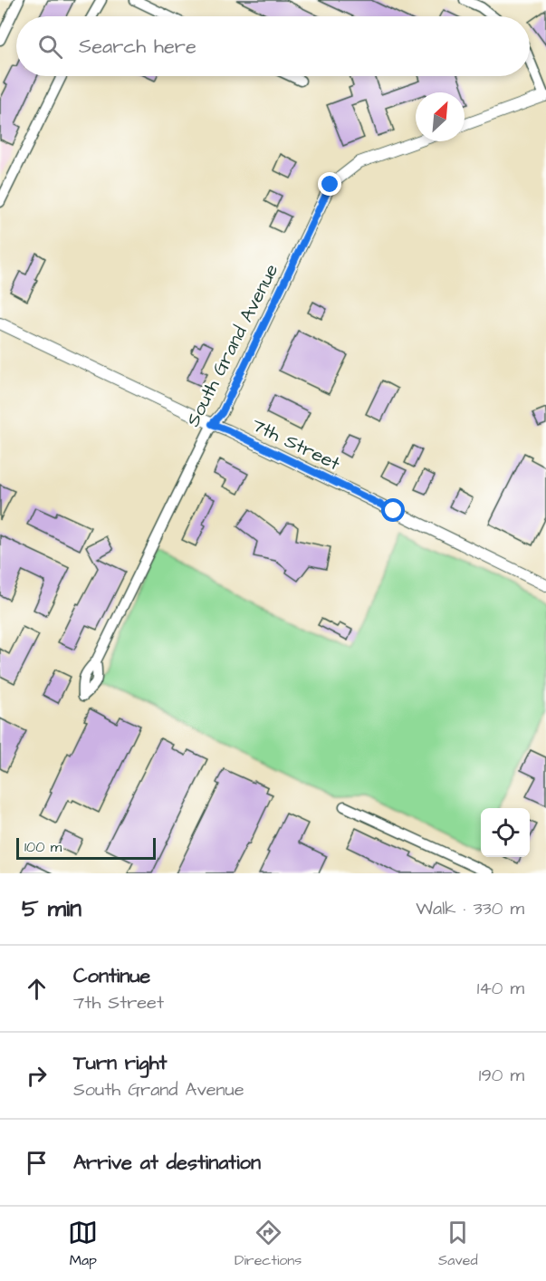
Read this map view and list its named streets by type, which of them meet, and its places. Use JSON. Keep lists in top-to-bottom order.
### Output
{
  "streets": {
    "street": ["South Grand Avenue", "7th Street"]
  },
  "crossings": [
    ["South Grand Avenue", "7th Street"]
  ],
  "scale_bar": "100 m",
  "north": "top right",
  "page": {
    "search": "Search here",
    "scale": "100 m",
    "heading": ["5 min", "Walk · 330 m"],
    "list": [
      ["Continue", "7th Street", "140 m"],
      ["Turn right", "South Grand Avenue", "190 m"],
      "Arrive at destination"
    ],
    "nav": ["Map", "Directions", "Saved"]
  }
}
